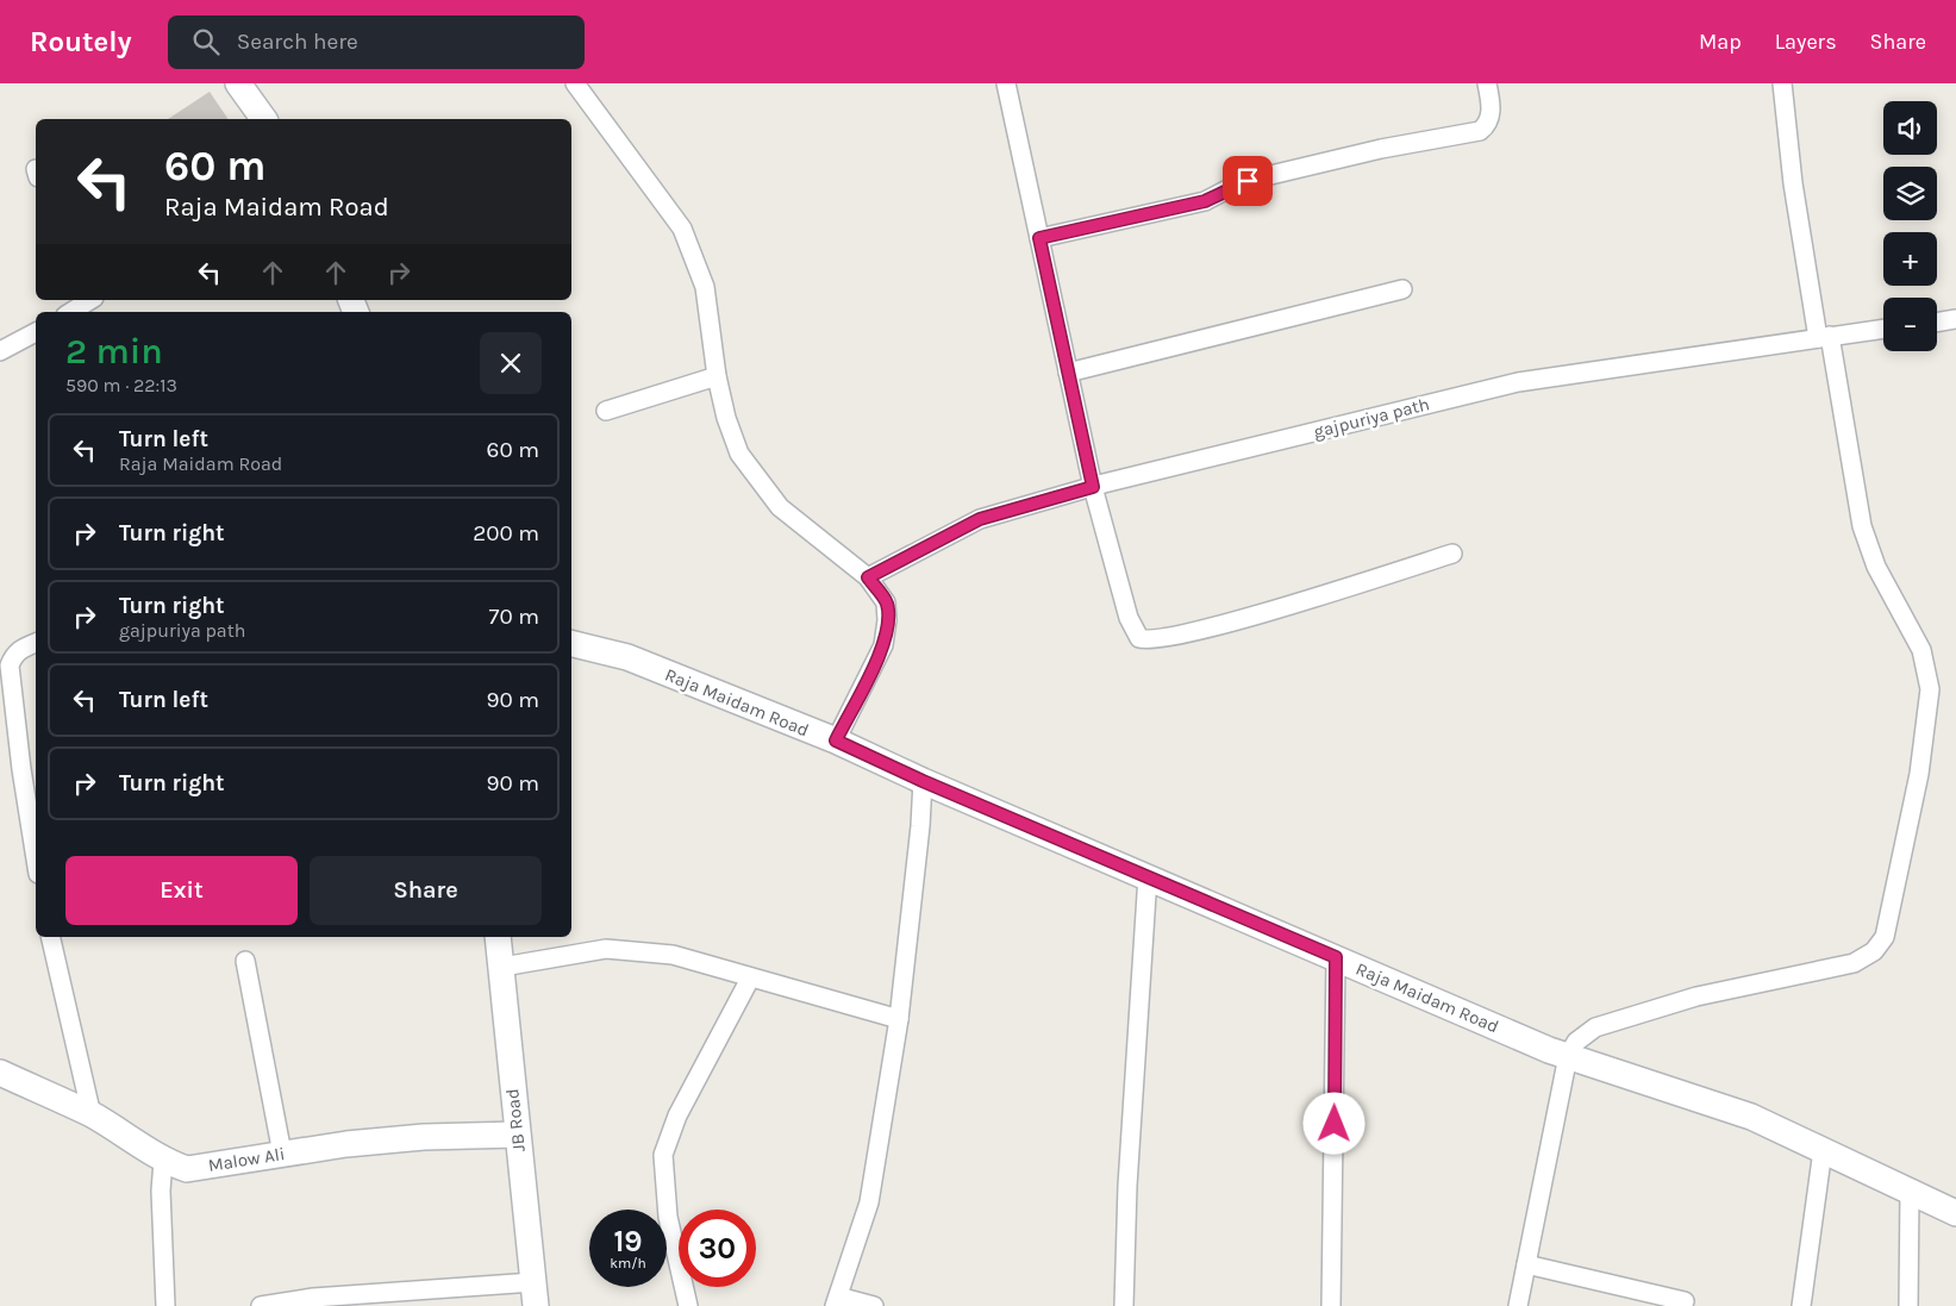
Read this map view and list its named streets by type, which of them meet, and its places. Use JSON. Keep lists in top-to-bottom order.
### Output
{
  "streets": {
    "street": [
      "gajpuriya path",
      "Raja Maidam Road",
      "JB Road",
      "Malow Ali"
    ]
  },
  "crossings": [
    ["JB Road", "Malow Ali"]
  ],
  "page": {
    "header": "Routely",
    "search": "Search here",
    "nav": ["Map", "Layers", "Share"],
    "map_buttons": ["+", "−"],
    "turn": ["60 m", "Raja Maidam Road"],
    "heading": ["2 min", "590 m · 22:13"],
    "list": [
      {
        "name": "Turn left",
        "note": "Raja Maidam Road",
        "value": "60 m"
      },
      {
        "name": "Turn right",
        "value": "200 m"
      },
      {
        "name": "Turn right",
        "note": "gajpuriya path",
        "value": "70 m"
      },
      {
        "name": "Turn left",
        "value": "90 m"
      },
      {
        "name": "Turn right",
        "value": "90 m"
      }
    ],
    "buttons": ["Exit", "Share"],
    "speed": "19 km/h",
    "limit": "30"
  }
}
